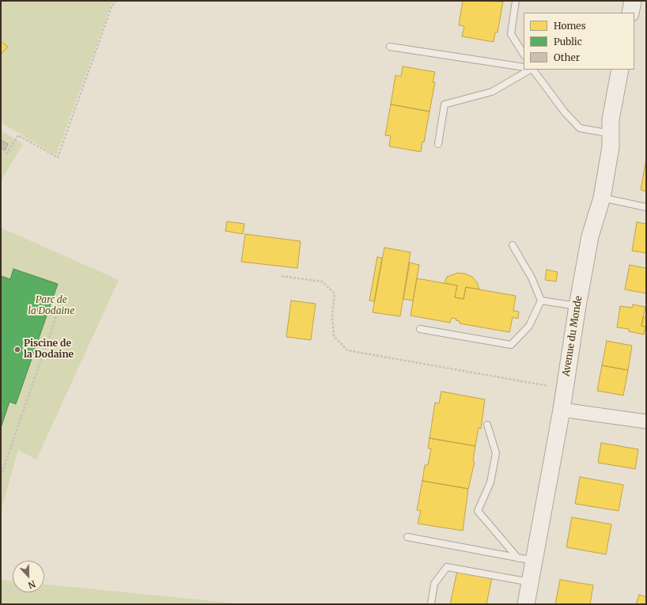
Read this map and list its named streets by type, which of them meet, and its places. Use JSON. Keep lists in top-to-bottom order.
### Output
{
  "streets": {
    "street": ["Avenue du Monde"]
  },
  "parks": ["Parc de la Dodaine"],
  "places": ["Piscine de la Dodaine"],
  "legend": ["Homes", "Public", "Other"],
  "north": "bottom"
}
